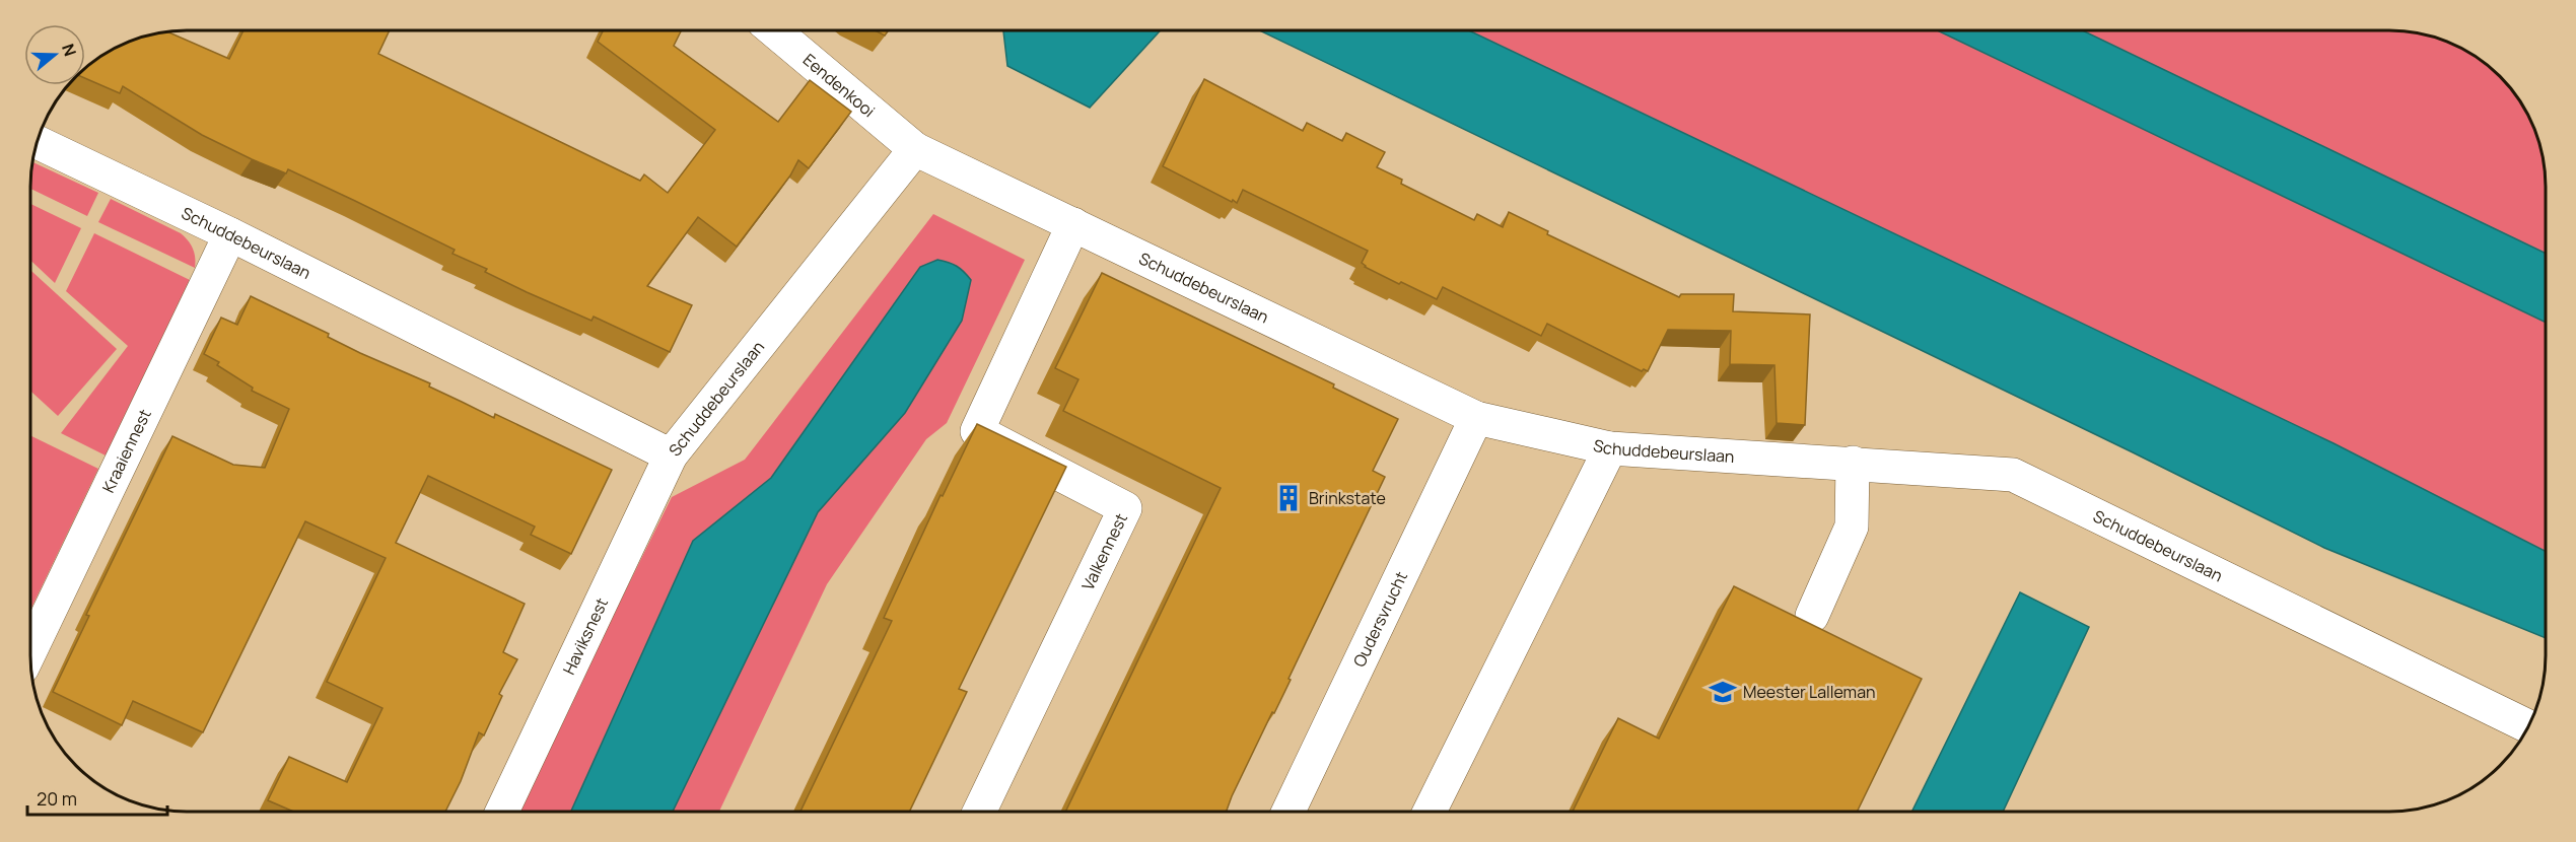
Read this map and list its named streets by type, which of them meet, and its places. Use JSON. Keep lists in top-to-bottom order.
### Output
{
  "streets": {
    "street": [
      "Eendenkooi",
      "Schuddebeurslaan",
      "Kraaiennest",
      "Valkennest",
      "Oudersvrucht",
      "Haviksnest"
    ]
  },
  "crossings": [
    ["Eendenkooi", "Schuddebeurslaan"],
    ["Schuddebeurslaan", "Kraaiennest"],
    ["Schuddebeurslaan", "Valkennest"],
    ["Schuddebeurslaan", "Oudersvrucht"],
    ["Schuddebeurslaan", "Haviksnest"]
  ],
  "places": {
    "building": ["Brinkstate"],
    "school or university": ["Meester Lalleman"]
  },
  "scale_bar": "20 m",
  "north": "right"
}
